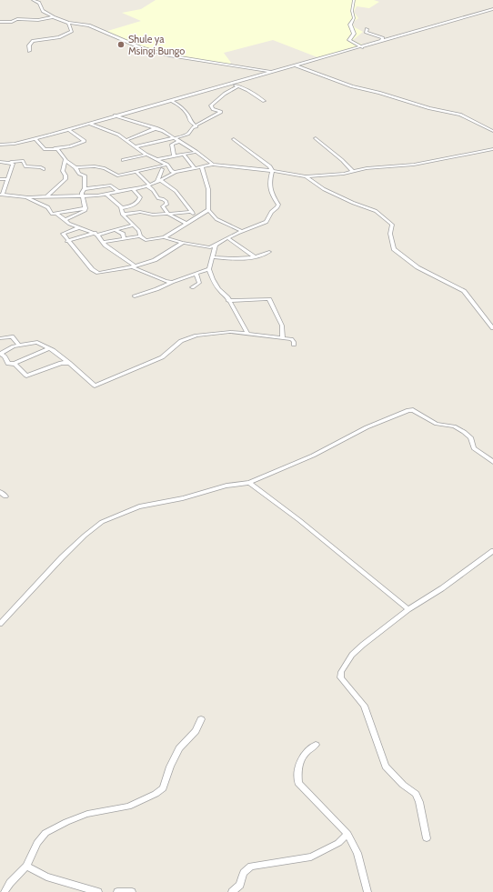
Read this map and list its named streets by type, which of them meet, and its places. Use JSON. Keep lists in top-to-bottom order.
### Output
{
  "places": ["Shule ya Msingi Bungo"]
}
